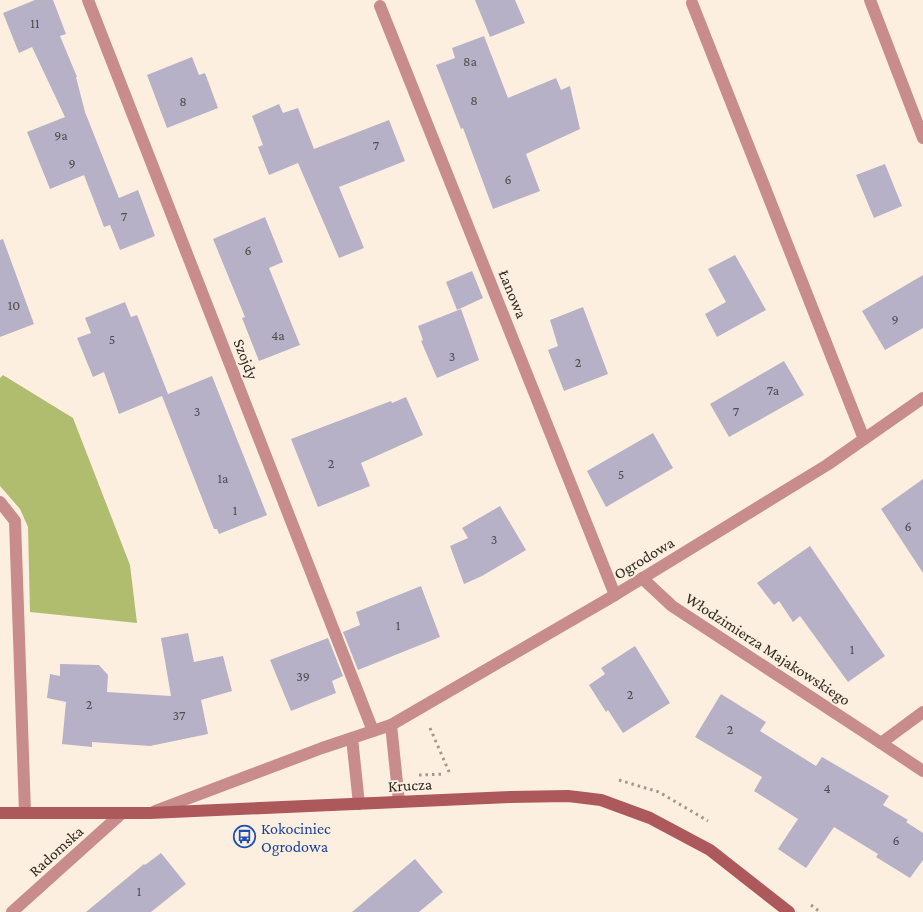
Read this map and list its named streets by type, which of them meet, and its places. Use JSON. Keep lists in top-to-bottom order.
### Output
{
  "streets": {
    "street": [
      "Łanowa",
      "Szojdy",
      "Ogrodowa",
      "Włodzimierza Majakowskiego",
      "Krucza",
      "Radomska"
    ]
  },
  "crossings": [
    ["Łanowa", "Ogrodowa"],
    ["Szojdy", "Ogrodowa"],
    ["Ogrodowa", "Włodzimierza Majakowskiego"],
    ["Ogrodowa", "Krucza"],
    ["Krucza", "Radomska"]
  ],
  "places": {
    "bus stop": ["Kokociniec Ogrodowa"]
  },
  "house_numbers": [
    "11",
    "8a",
    "8",
    "8",
    "9a",
    "7",
    "9",
    "6",
    "7",
    "6",
    "10",
    "9",
    "4a",
    "5",
    "3",
    "2",
    "7a",
    "3",
    "7",
    "2",
    "5",
    "1a",
    "1",
    "6",
    "3",
    "1",
    "1",
    "39",
    "2",
    "2",
    "37",
    "2",
    "4",
    "6",
    "1"
  ]
}
